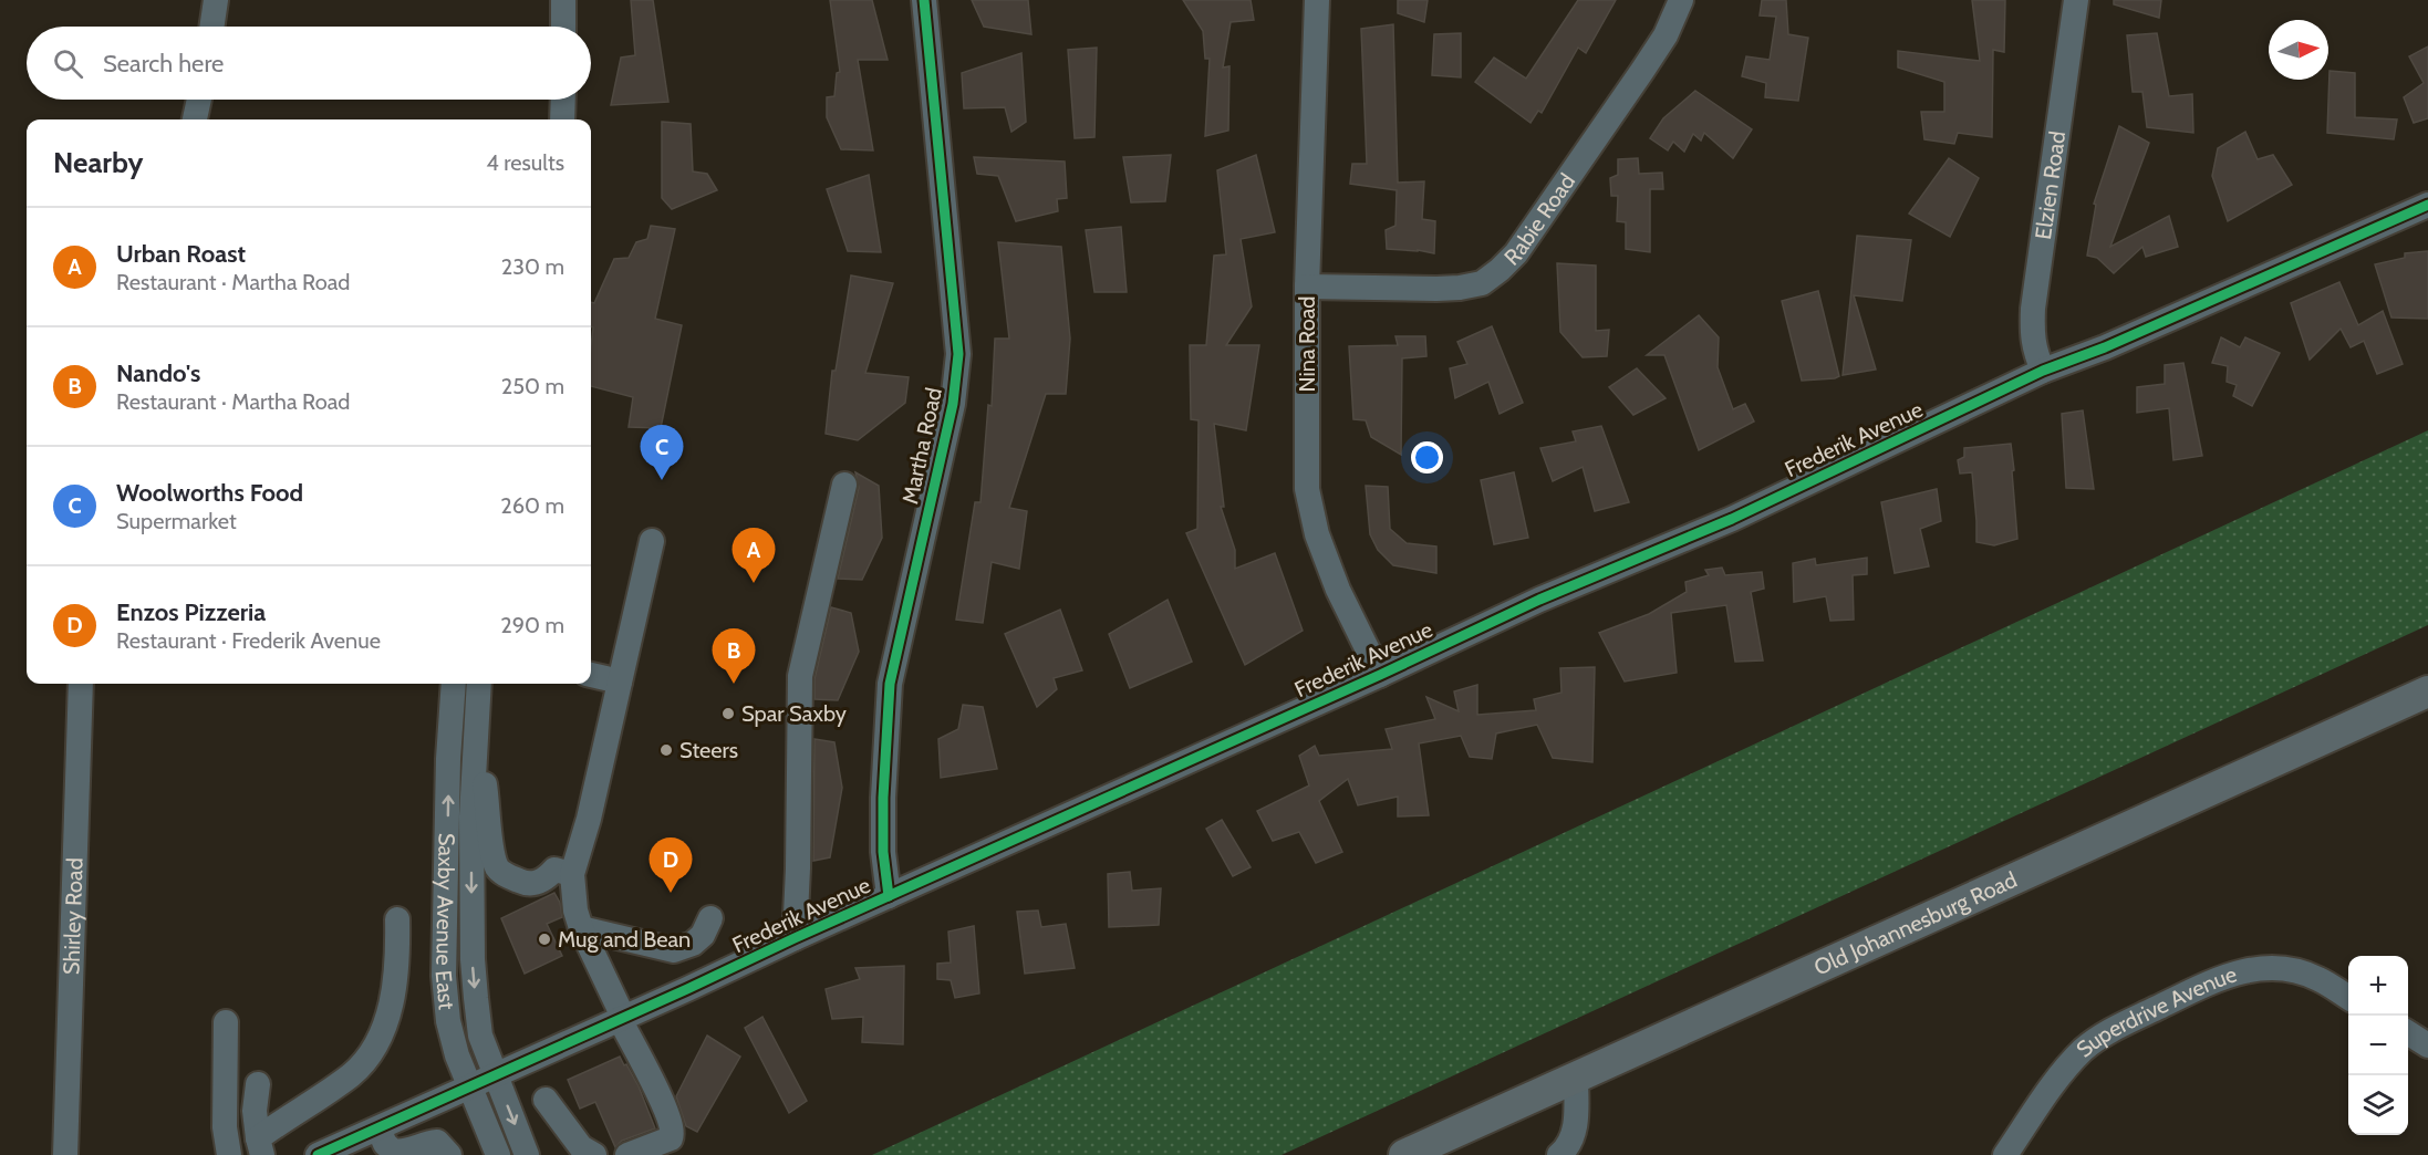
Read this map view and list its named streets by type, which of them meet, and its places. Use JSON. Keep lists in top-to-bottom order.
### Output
{
  "streets": {
    "main road": ["Old Johannesburg Road"],
    "street": [
      "Elzien Road",
      "Rabie Road",
      "Nina Road",
      "Frederik Avenue",
      "Martha Road",
      "Shirley Road",
      "Saxby Avenue East",
      "Superdrive Avenue"
    ]
  },
  "crossings": [
    ["Elzien Road", "Frederik Avenue"],
    ["Rabie Road", "Nina Road"],
    ["Nina Road", "Frederik Avenue"],
    ["Frederik Avenue", "Martha Road"],
    ["Frederik Avenue", "Saxby Avenue East"]
  ],
  "places": ["Spar Saxby", "Steers", "Mug and Bean"],
  "north": "right",
  "page": {
    "search": "Search here",
    "heading": ["Nearby", "4 results"],
    "list": [
      {
        "mark": "A",
        "name": "Urban Roast",
        "note": "Restaurant · Martha Road",
        "value": "230 m"
      },
      {
        "mark": "B",
        "name": "Nando's",
        "note": "Restaurant · Martha Road",
        "value": "250 m"
      },
      {
        "mark": "C",
        "name": "Woolworths Food",
        "note": "Supermarket",
        "value": "260 m"
      },
      {
        "mark": "D",
        "name": "Enzos Pizzeria",
        "note": "Restaurant · Frederik Avenue",
        "value": "290 m"
      }
    ],
    "pins": [
      "C",
      "A",
      "B",
      "D"
    ],
    "map_buttons": ["+", "−"]
  }
}
